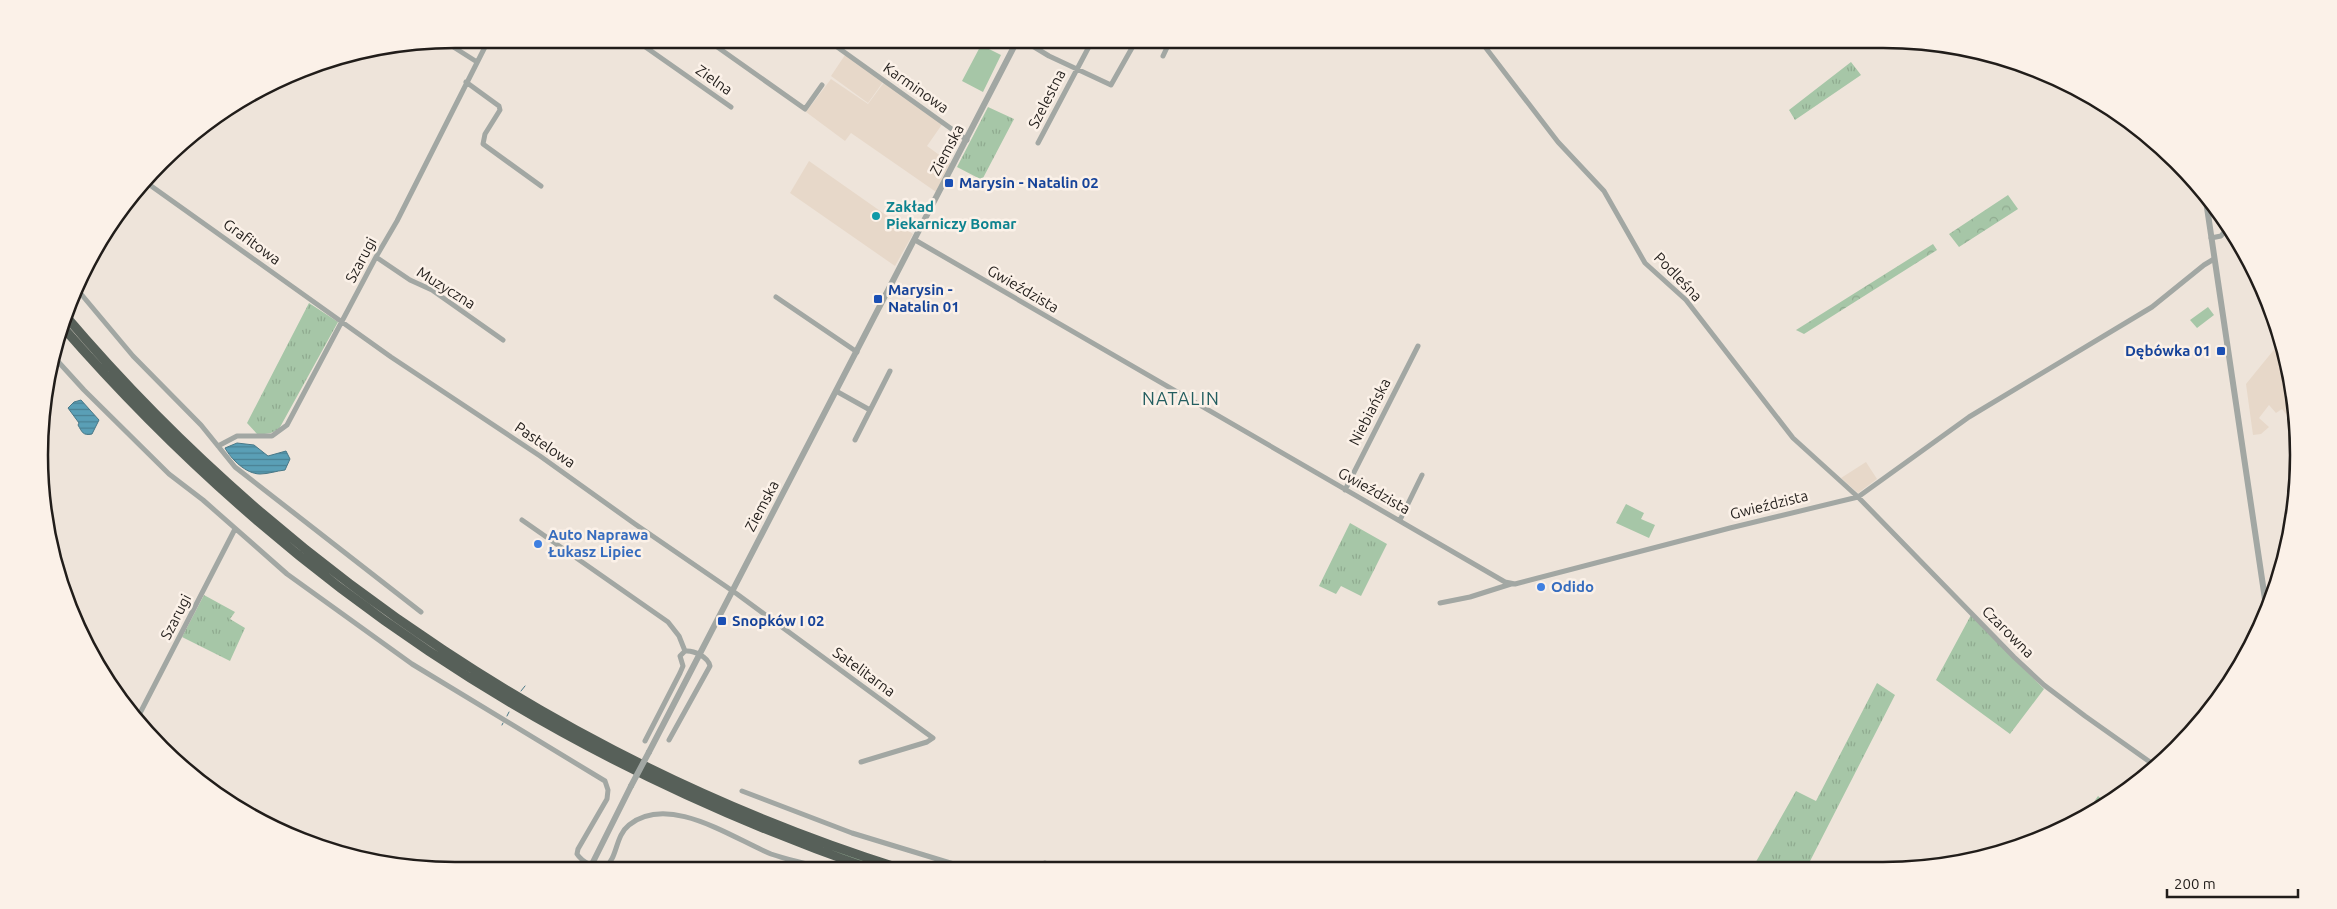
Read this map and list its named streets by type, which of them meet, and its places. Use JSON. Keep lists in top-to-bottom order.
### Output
{
  "streets": {
    "street": [
      "Zielna",
      "Karminowa",
      "Szelestna",
      "Ziemska",
      "Grafitowa",
      "Szarugi",
      "Podleśna",
      "Muzyczna",
      "Gwieździsta",
      "Niebiańska",
      "Pastelowa",
      "Czarowna",
      "Satelitarna"
    ]
  },
  "crossings": [
    ["Karminowa", "Ziemska"],
    ["Ziemska", "Gwieździsta"],
    ["Ziemska", "Pastelowa"],
    ["Ziemska", "Satelitarna"],
    ["Grafitowa", "Szarugi"],
    ["Grafitowa", "Pastelowa"],
    ["Szarugi", "Muzyczna"],
    ["Szarugi", "Pastelowa"],
    ["Podleśna", "Gwieździsta"],
    ["Podleśna", "Czarowna"],
    ["Gwieździsta", "Niebiańska"],
    ["Gwieździsta", "Czarowna"],
    ["Pastelowa", "Satelitarna"]
  ],
  "districts": ["NATALIN"],
  "places": {
    "transit": [
      "Marysin - Natalin 02",
      "Marysin - Natalin 01",
      "Dębówka 01",
      "Snopków I 02"
    ],
    "other": ["Zakład Piekarniczy Bomar", "Auto Naprawa Łukasz Lipiec", "Odido"]
  },
  "scale_bar": "200 m"
}
